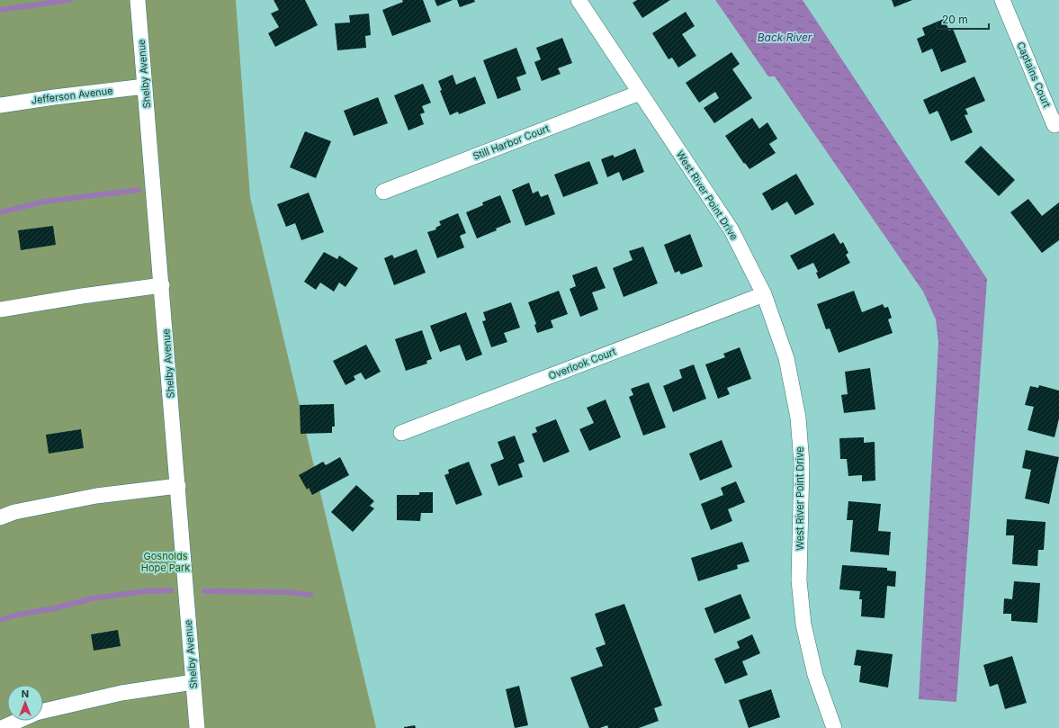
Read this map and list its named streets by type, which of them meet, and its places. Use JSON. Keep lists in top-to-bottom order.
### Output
{
  "streets": {
    "street": [
      "Shelby Avenue",
      "Captains Court",
      "Jefferson Avenue",
      "Still Harbor Court",
      "West River Point Drive",
      "Overlook Court"
    ]
  },
  "crossings": [
    ["Shelby Avenue", "Jefferson Avenue"],
    ["Still Harbor Court", "West River Point Drive"],
    ["West River Point Drive", "Overlook Court"]
  ],
  "water": ["Back River"],
  "parks": ["Gosnolds Hope Park"],
  "scale_bar": "20 m",
  "north": "top"
}
